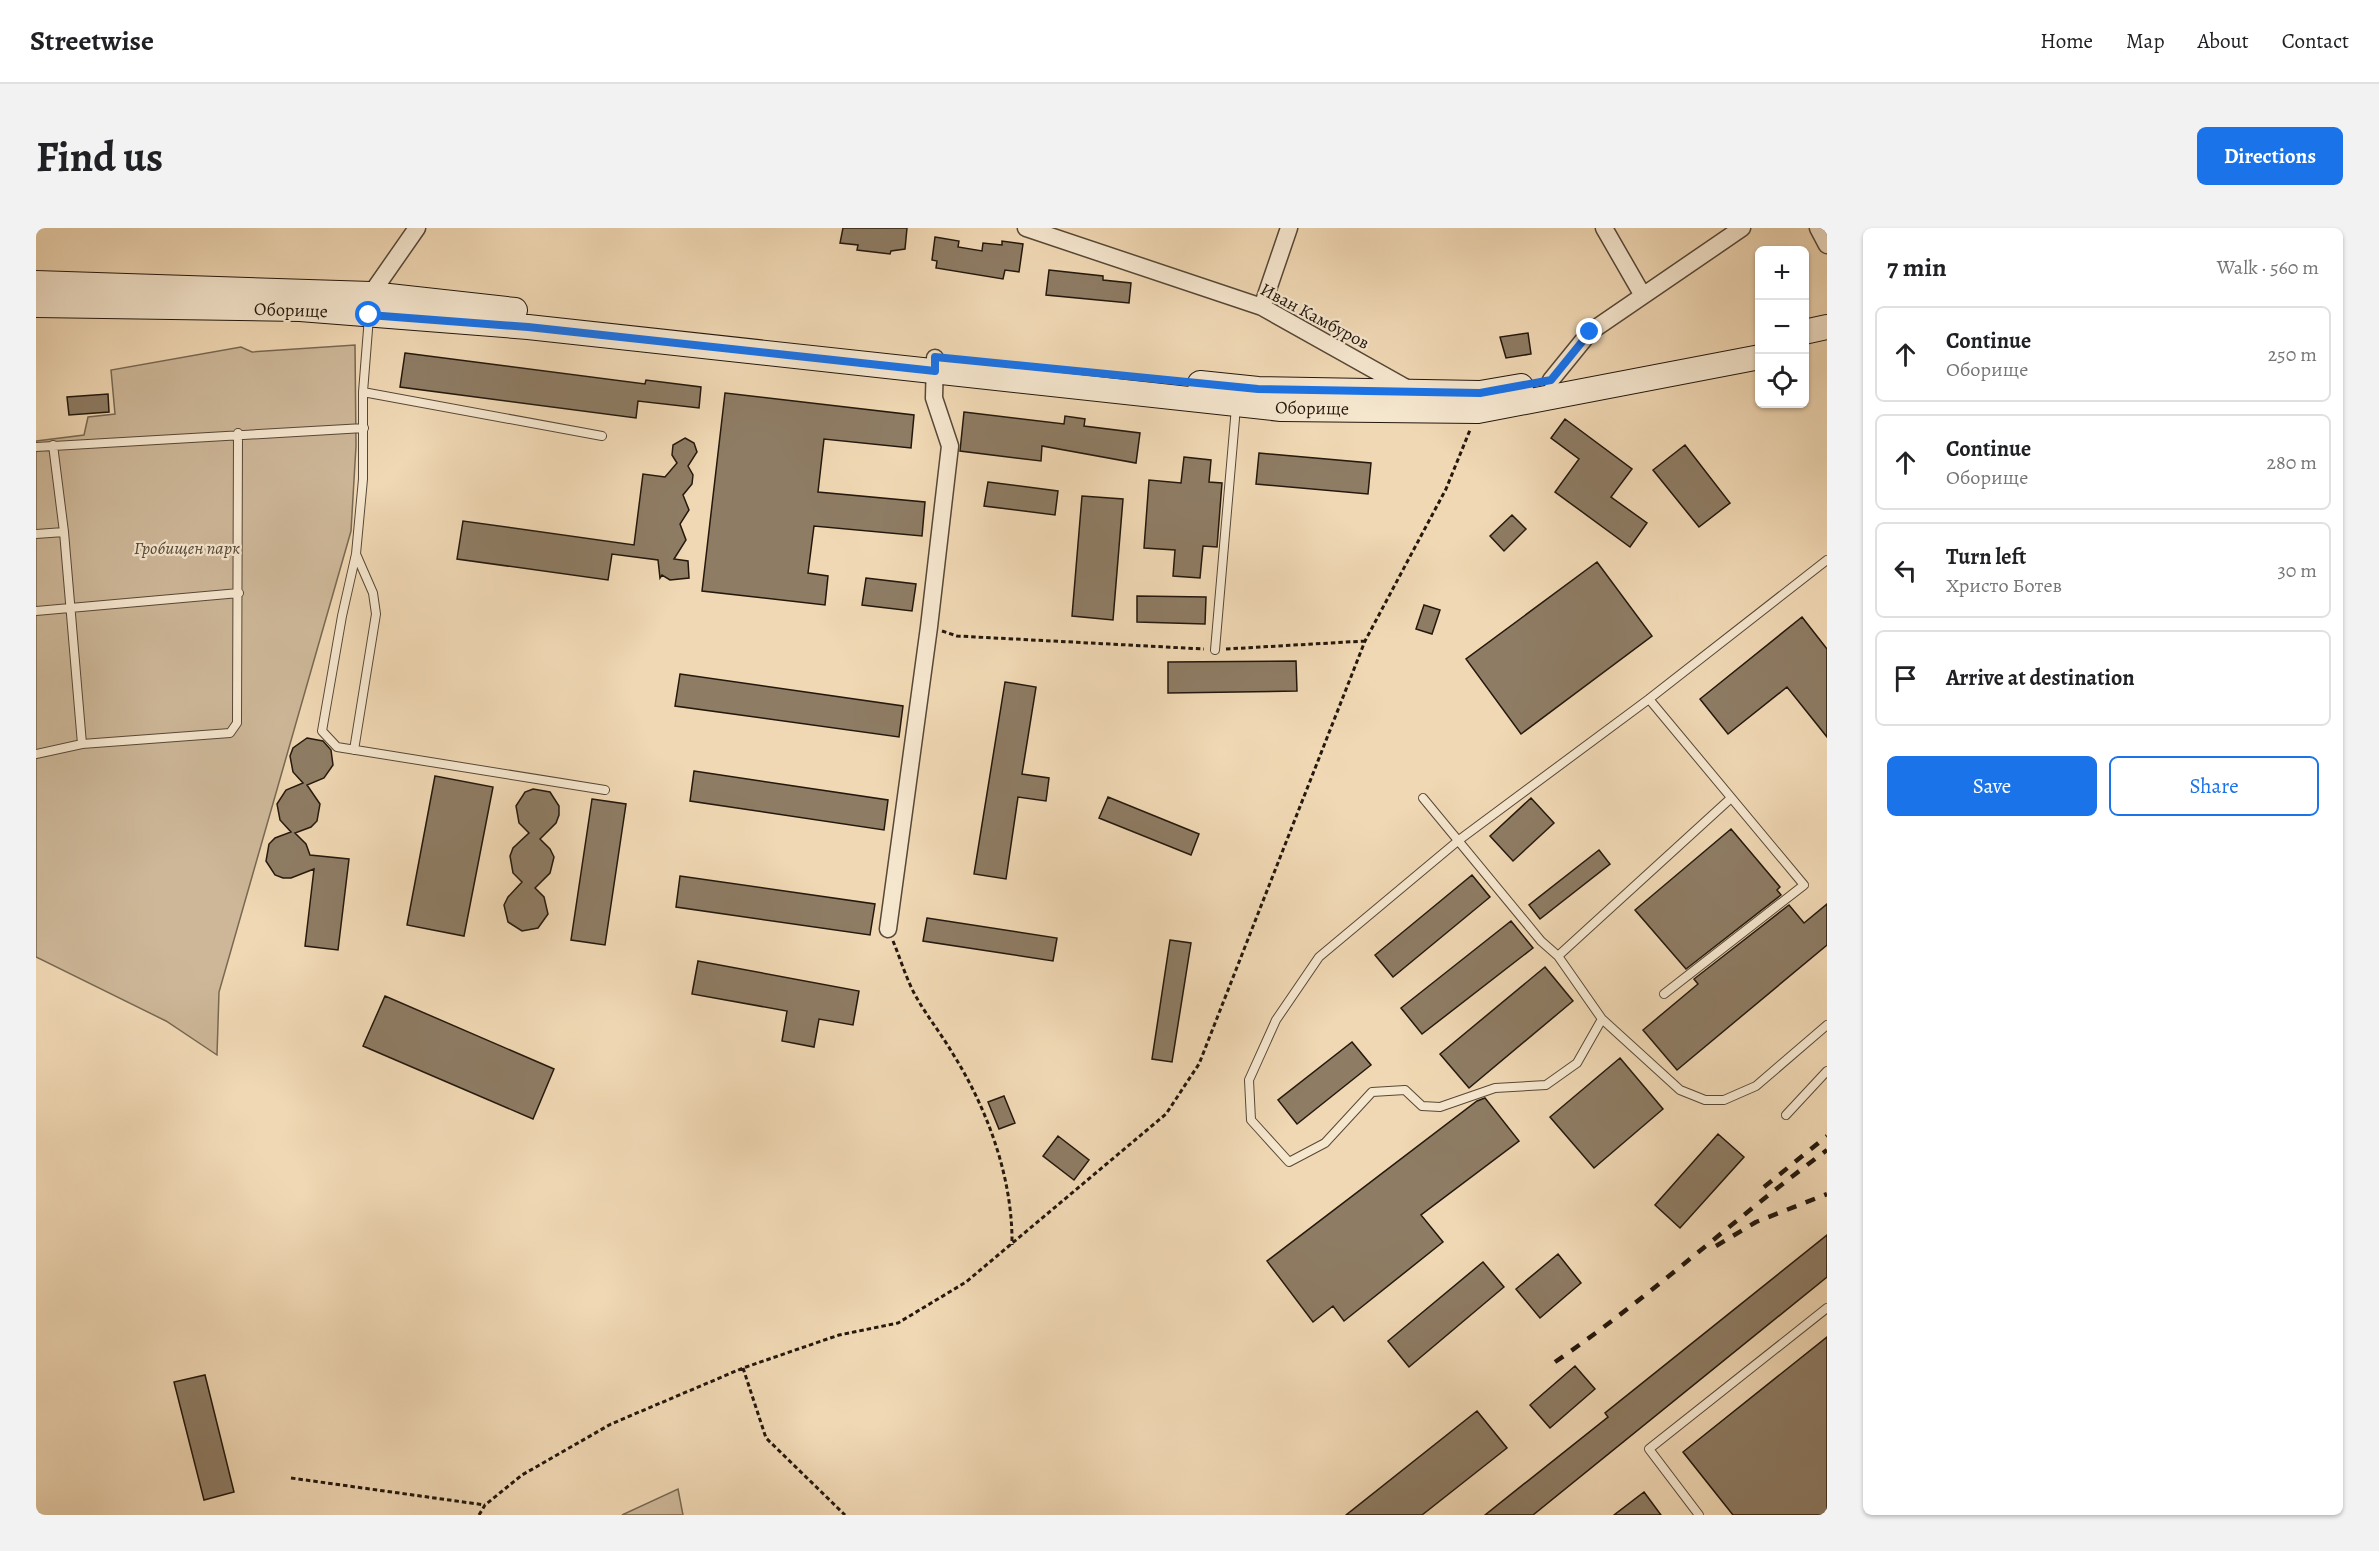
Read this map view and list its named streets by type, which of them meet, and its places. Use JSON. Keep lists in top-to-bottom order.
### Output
{
  "streets": {
    "main road": ["Оборище"],
    "street": ["Иван Камбуров"]
  },
  "crossings": [
    ["Оборище", "Иван Камбуров"]
  ],
  "parks": ["Гробищен парк"],
  "page": {
    "header": "Streetwise",
    "nav": [
      "Home",
      "Map",
      "About",
      "Contact"
    ],
    "buttons": [
      "Directions",
      ["Save", "Share"]
    ],
    "title": "Find us",
    "heading": ["7 min", "Walk · 560 m"],
    "map_buttons": ["+", "−"],
    "list": [
      ["Continue", "Оборище", "250 m"],
      ["Continue", "Оборище", "280 m"],
      ["Turn left", "Христо Ботев", "30 m"],
      "Arrive at destination"
    ]
  }
}
